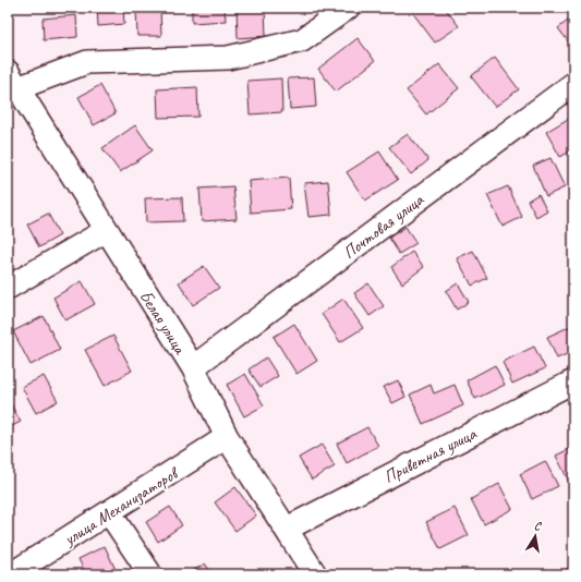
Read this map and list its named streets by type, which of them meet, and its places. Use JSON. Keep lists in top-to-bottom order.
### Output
{
  "streets": {
    "street": [
      "Почтовая улица",
      "Белая улица",
      "Приветная улица",
      "улица Механизаторов"
    ]
  },
  "crossings": [
    ["Почтовая улица", "Белая улица"],
    ["Белая улица", "Приветная улица"],
    ["Белая улица", "улица Механизаторов"]
  ],
  "north": "top"
}
